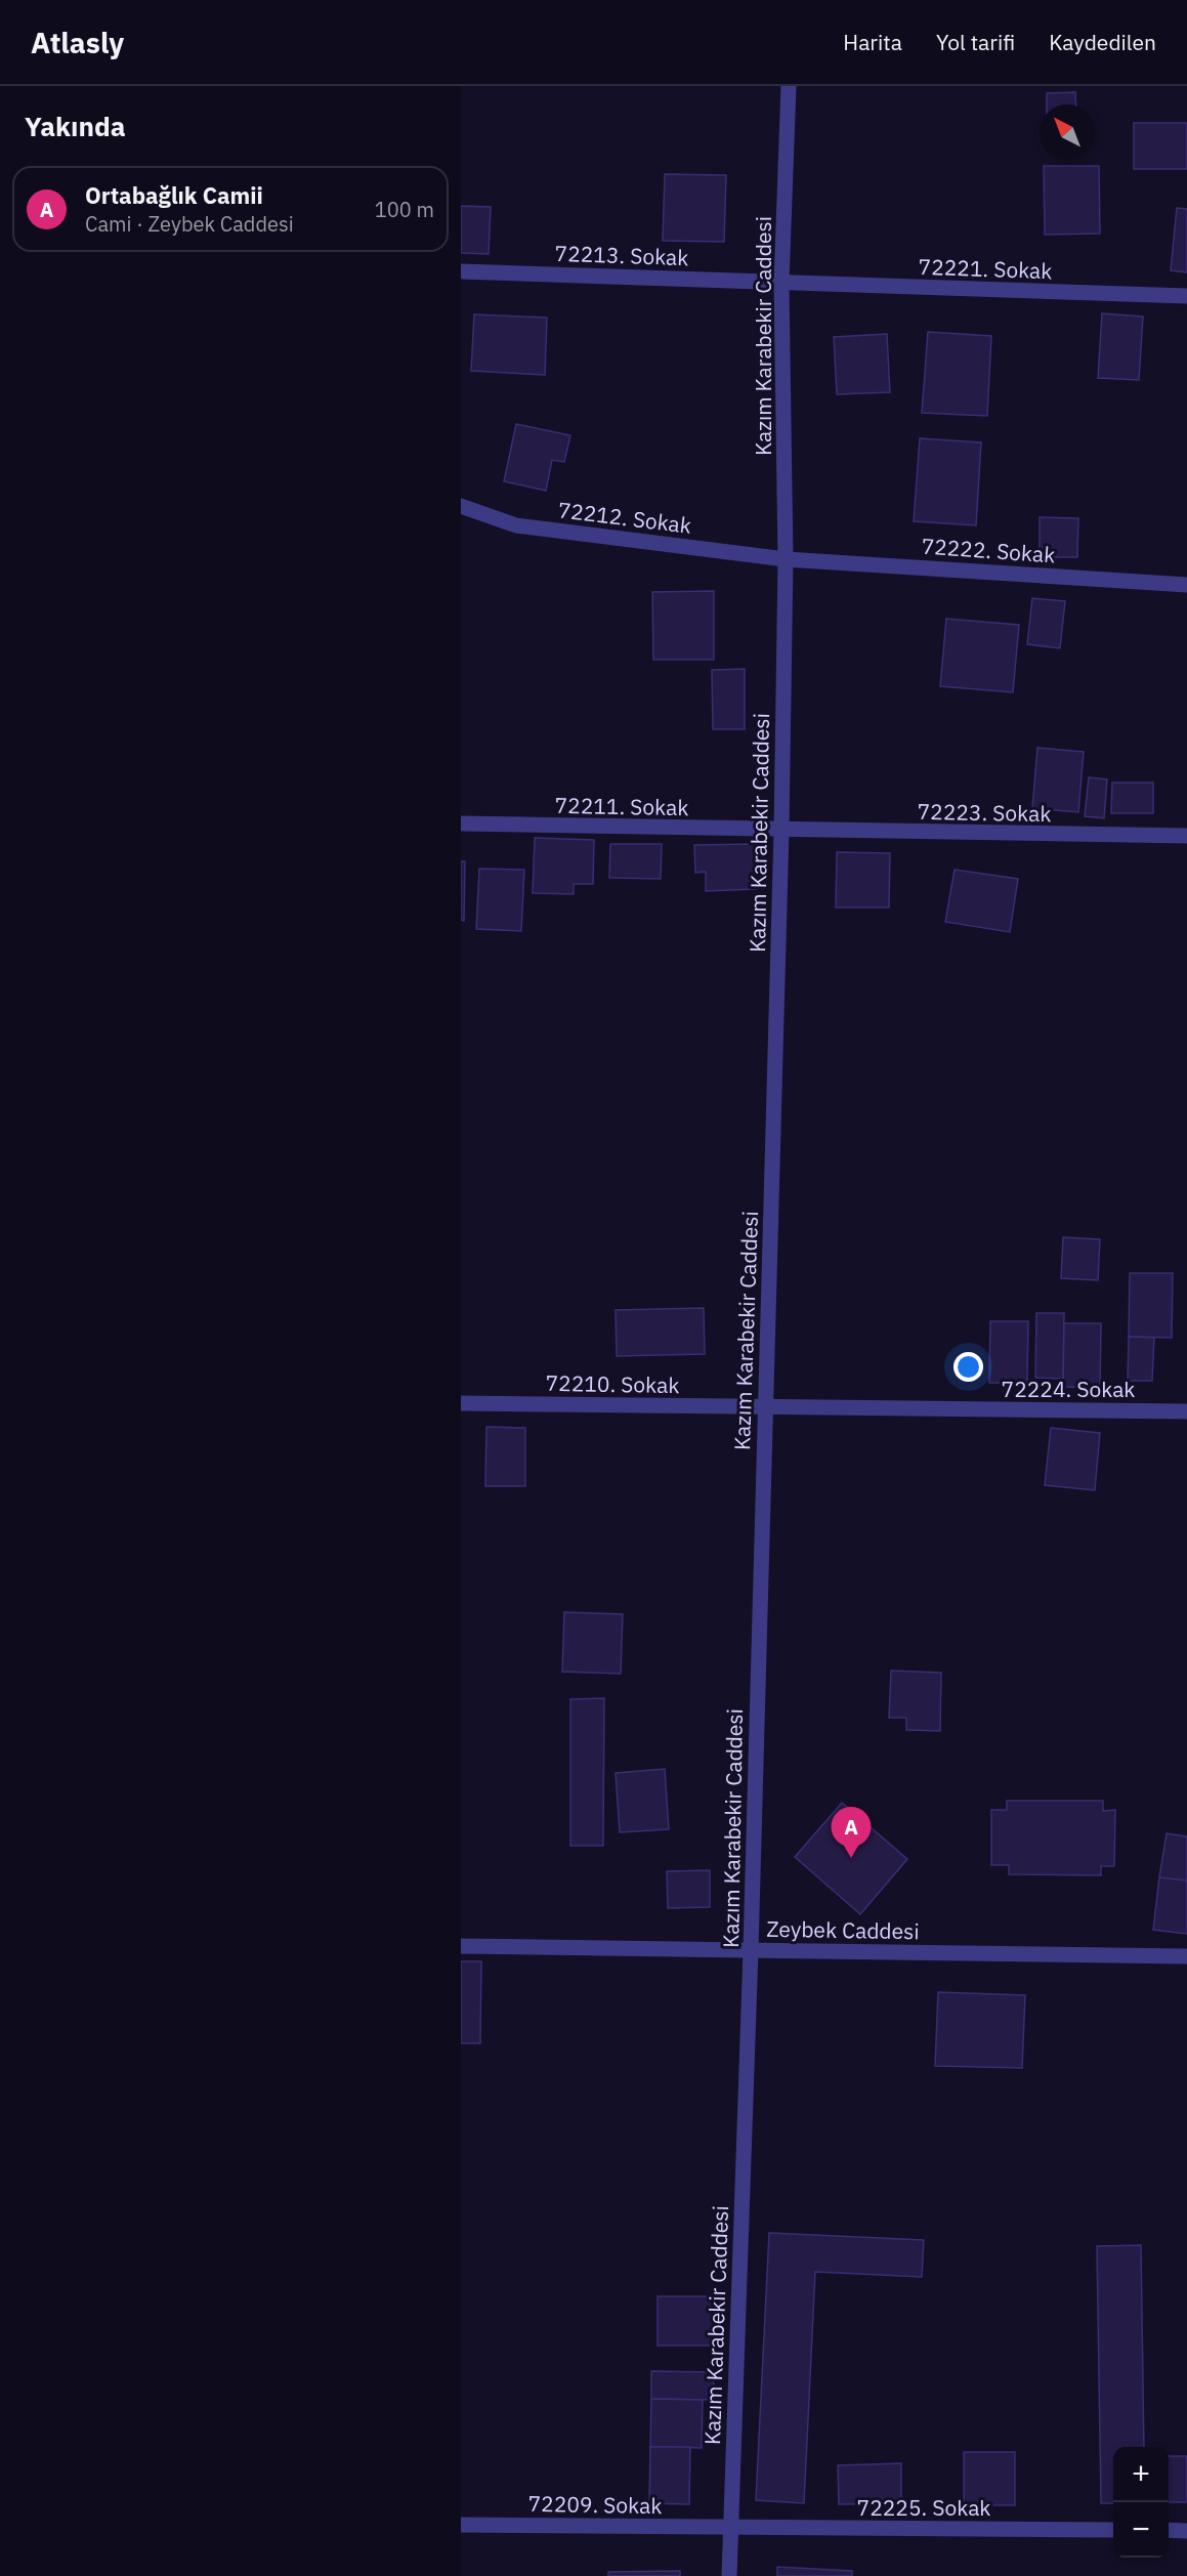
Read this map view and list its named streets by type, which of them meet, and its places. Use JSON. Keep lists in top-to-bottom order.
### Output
{
  "streets": {
    "street": [
      "72213. Sokak",
      "72221. Sokak",
      "Kazım Karabekir Caddesi",
      "72212. Sokak",
      "72222. Sokak",
      "72211. Sokak",
      "72223. Sokak",
      "72210. Sokak",
      "72224. Sokak",
      "Zeybek Caddesi",
      "72209. Sokak",
      "72225. Sokak"
    ]
  },
  "crossings": [
    ["72213. Sokak", "72221. Sokak"],
    ["72213. Sokak", "Kazım Karabekir Caddesi"],
    ["72221. Sokak", "Kazım Karabekir Caddesi"],
    ["Kazım Karabekir Caddesi", "72212. Sokak"],
    ["Kazım Karabekir Caddesi", "72222. Sokak"],
    ["Kazım Karabekir Caddesi", "72211. Sokak"],
    ["Kazım Karabekir Caddesi", "72223. Sokak"],
    ["Kazım Karabekir Caddesi", "72210. Sokak"],
    ["Kazım Karabekir Caddesi", "72224. Sokak"],
    ["Kazım Karabekir Caddesi", "Zeybek Caddesi"],
    ["Kazım Karabekir Caddesi", "72209. Sokak"],
    ["Kazım Karabekir Caddesi", "72225. Sokak"],
    ["72212. Sokak", "72222. Sokak"],
    ["72211. Sokak", "72223. Sokak"],
    ["72210. Sokak", "72224. Sokak"],
    ["72209. Sokak", "72225. Sokak"]
  ],
  "north": "top left",
  "page": {
    "header": "Atlasly",
    "nav": ["Harita", "Yol tarifi", "Kaydedilen"],
    "heading": "Yakında",
    "list": [
      {
        "mark": "A",
        "name": "Ortabağlık Camii",
        "note": "Cami · Zeybek Caddesi",
        "value": "100 m"
      }
    ],
    "pins": "A",
    "map_buttons": ["+", "−"]
  }
}
